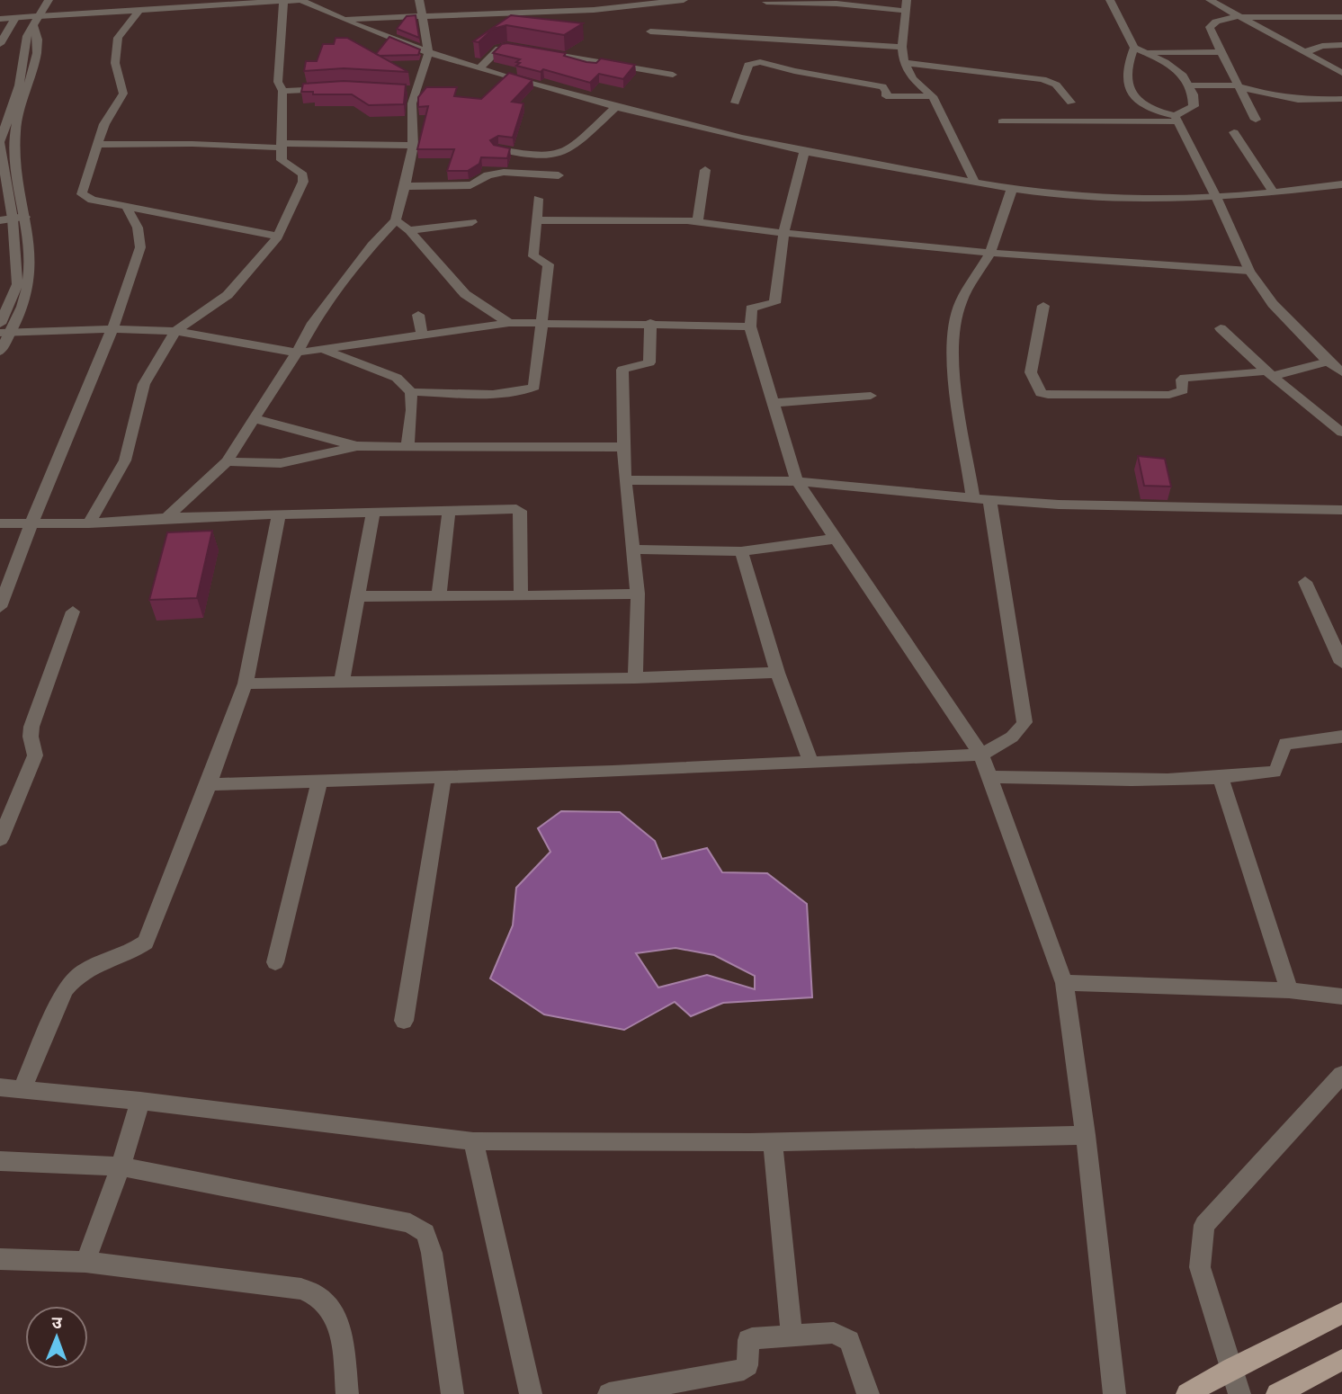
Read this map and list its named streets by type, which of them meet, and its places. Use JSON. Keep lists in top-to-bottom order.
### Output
{
  "north": "top"
}
